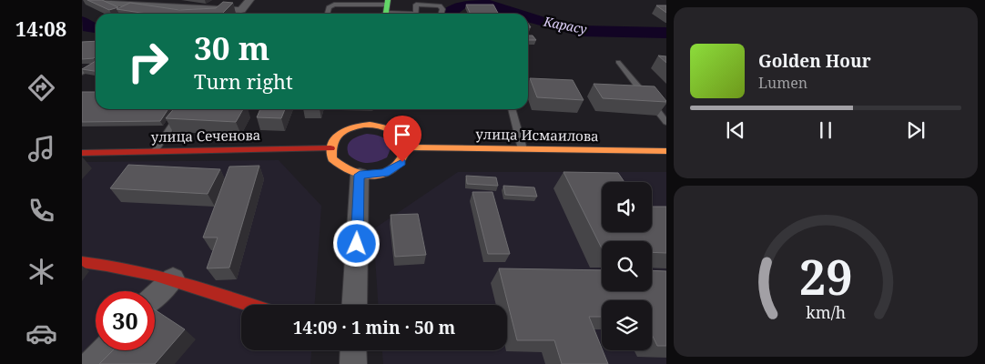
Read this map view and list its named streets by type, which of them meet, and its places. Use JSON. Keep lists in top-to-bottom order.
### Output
{
  "streets": {
    "main road": ["улица Исмаилова", "улица Сеченова"]
  },
  "crossings": [
    ["улица Исмаилова", "улица Сеченова"]
  ],
  "water": ["Карасу"],
  "page": {
    "tabs": "14:08",
    "turn": ["30 m", "Turn right"],
    "song": ["Golden Hour", "Lumen"],
    "limit": "30",
    "trip": "14:09 · 1 min · 50 m",
    "gauge": ["29", "km/h"]
  }
}
